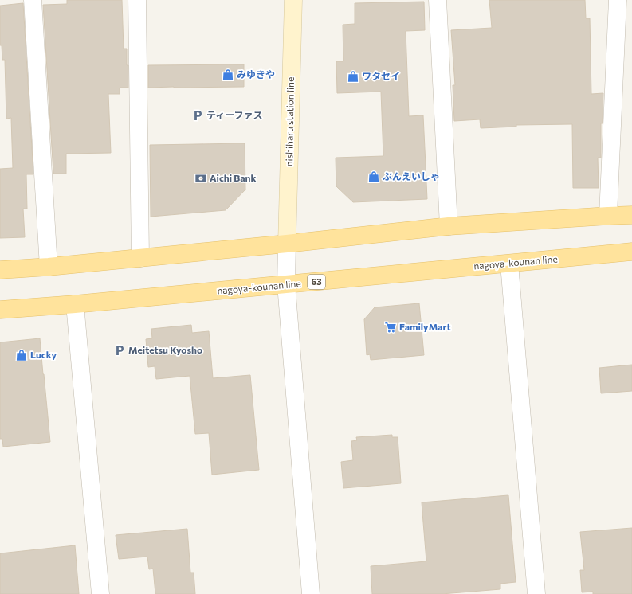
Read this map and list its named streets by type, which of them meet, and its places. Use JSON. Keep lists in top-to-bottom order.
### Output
{
  "streets": {
    "main road": ["nishiharu station line", "nagoya-kounan line", "63"]
  },
  "places": {
    "shop": [
      "みゆきや",
      "ワタセイ",
      "ぶんえいしゃ",
      "Lucky"
    ],
    "parking": ["ティーファス", "Meitetsu Kyosho"],
    "bank": ["Aichi Bank"],
    "supermarket": ["FamilyMart"]
  }
}
